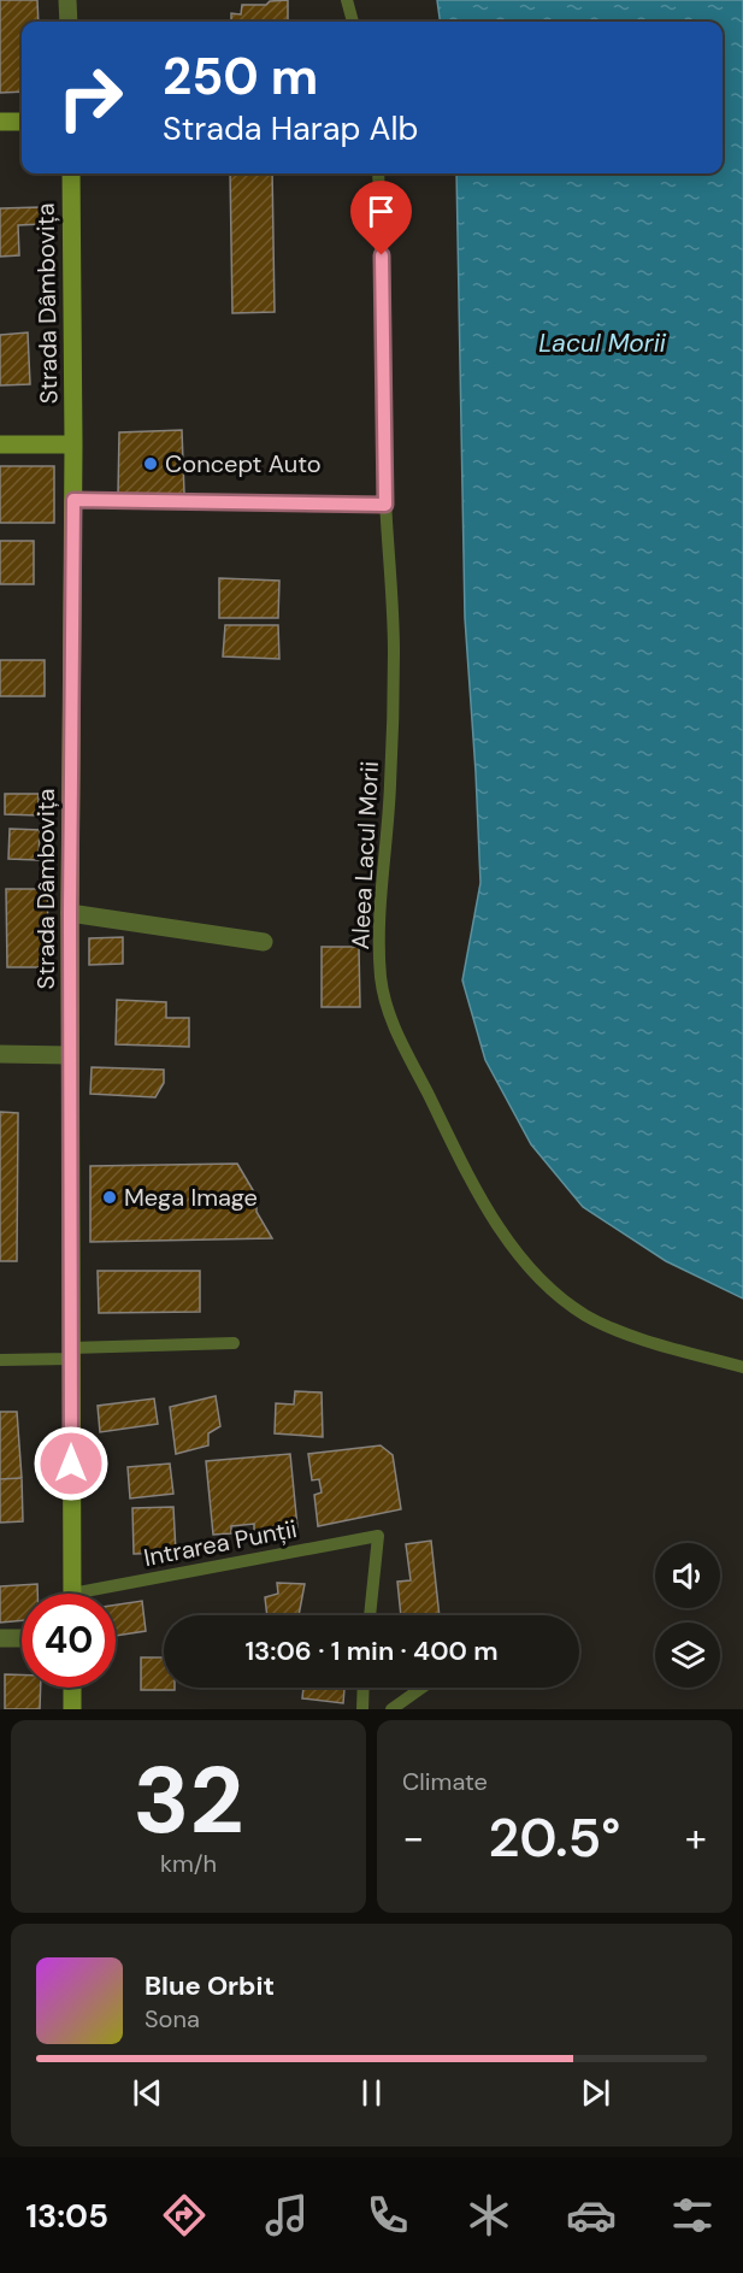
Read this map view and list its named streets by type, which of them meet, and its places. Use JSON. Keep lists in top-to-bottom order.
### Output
{
  "streets": {
    "street": ["Strada Dâmbovița"],
    "lane": ["Aleea Lacul Morii", "Intrarea Punții"]
  },
  "water": ["Lacul Morii"],
  "places": ["Concept Auto", "Mega Image"],
  "page": {
    "turn": ["250 m", "Strada Harap Alb"],
    "limit": "40",
    "trip": "13:06 · 1 min · 400 m",
    "tile": [
      ["32", "km/h"],
      "Climate"
    ],
    "heat": ["−", "20.5°", "+"],
    "song": ["Blue Orbit", "Sona"],
    "tabs": "13:05"
  }
}
